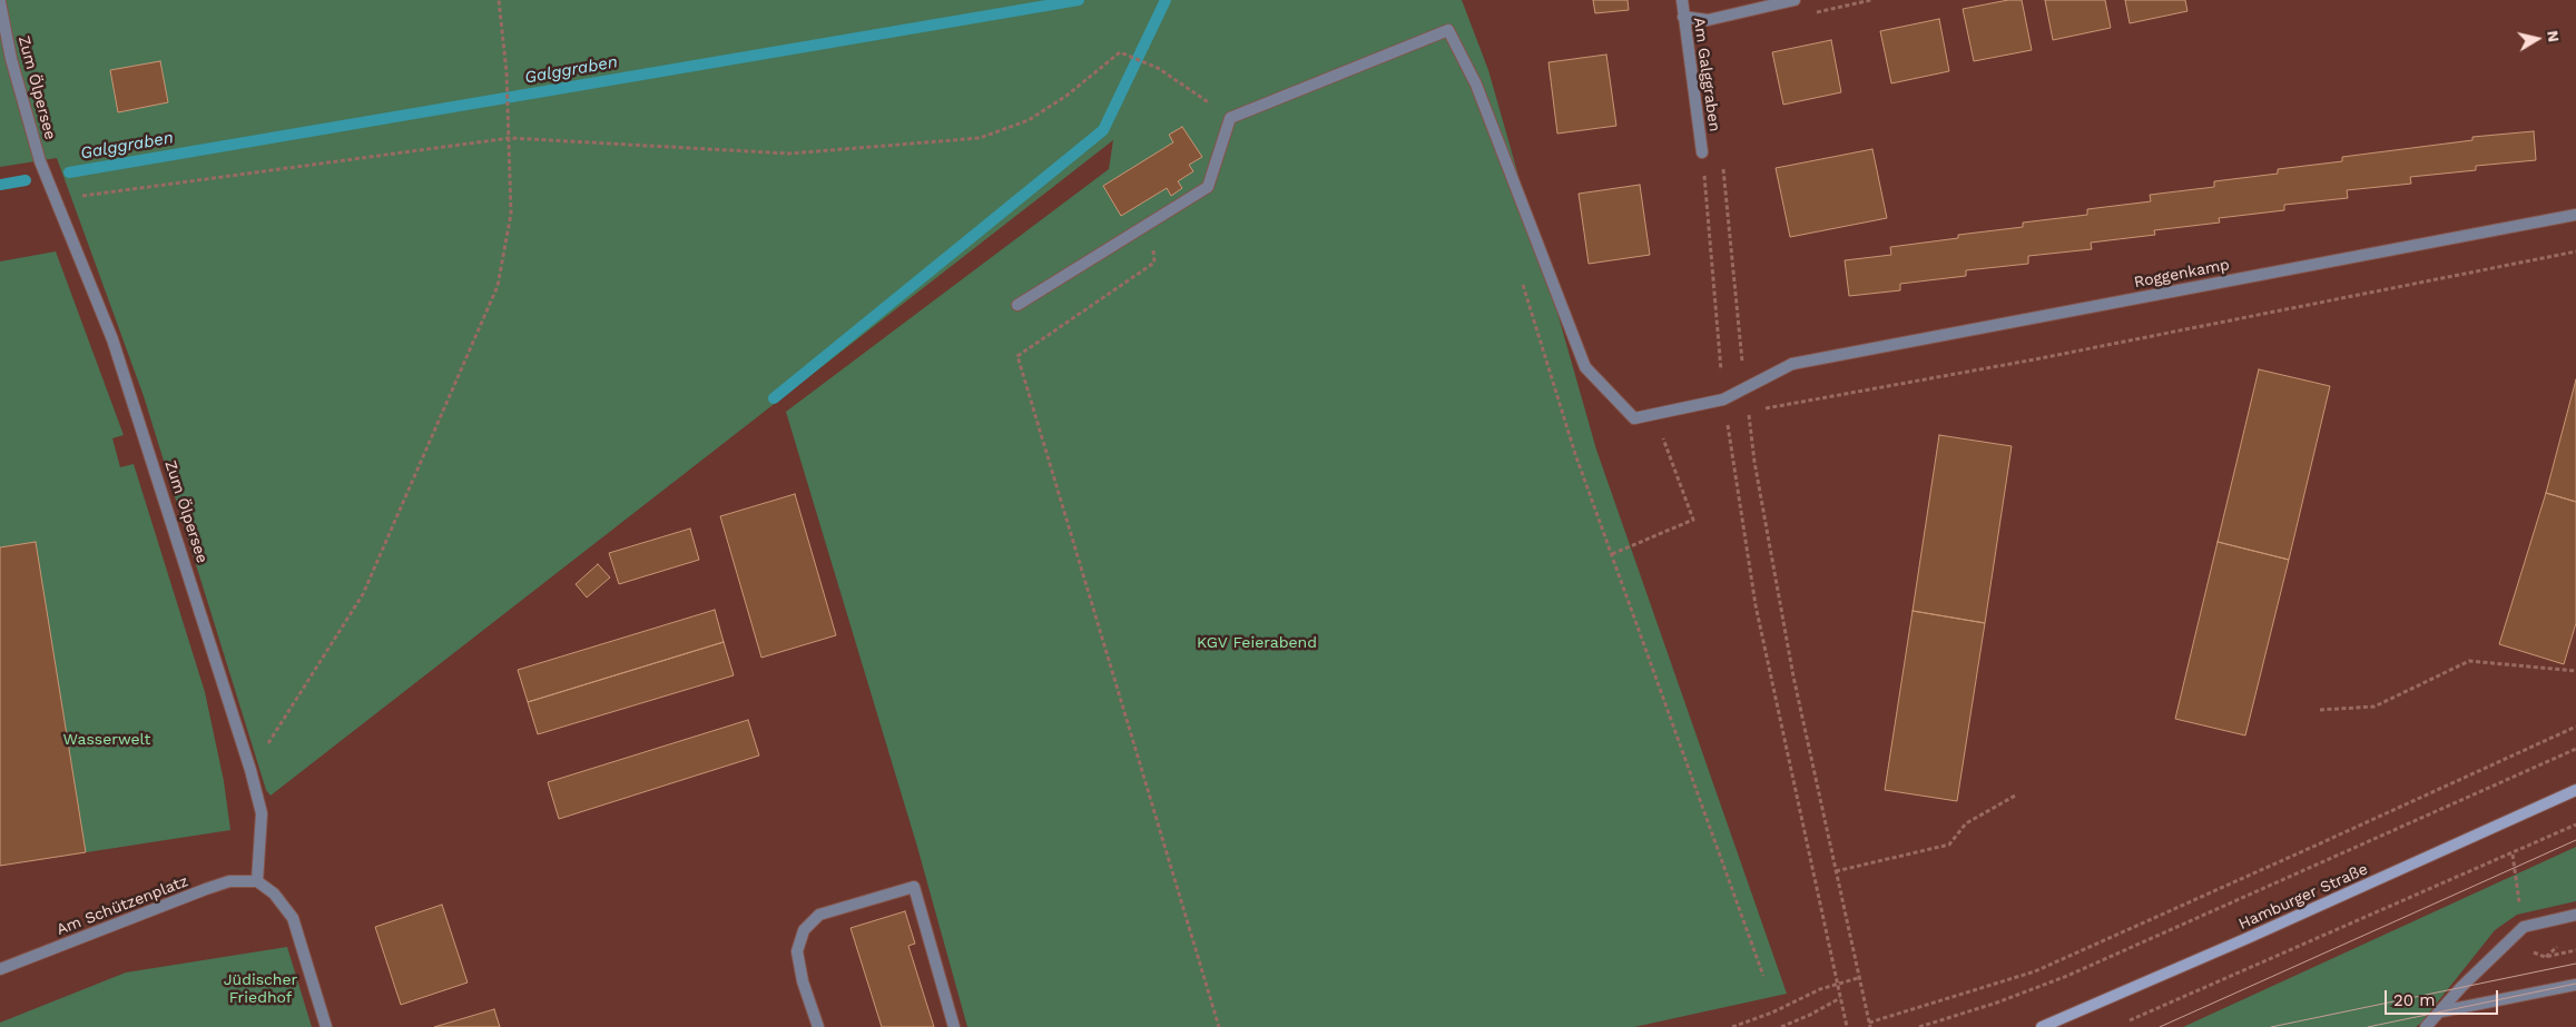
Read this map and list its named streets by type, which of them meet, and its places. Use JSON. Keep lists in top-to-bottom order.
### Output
{
  "streets": {
    "main road": ["Hamburger Straße"],
    "street": [
      "Am Galggraben",
      "Zum Ölpersee",
      "Roggenkamp",
      "Am Schützenplatz"
    ]
  },
  "crossings": [
    ["Zum Ölpersee", "Am Schützenplatz"]
  ],
  "water": ["Galggraben"],
  "parks": ["KGV Feierabend", "Wasserwelt", "Jüdischer Friedhof"],
  "scale_bar": "20 m",
  "north": "right"
}
